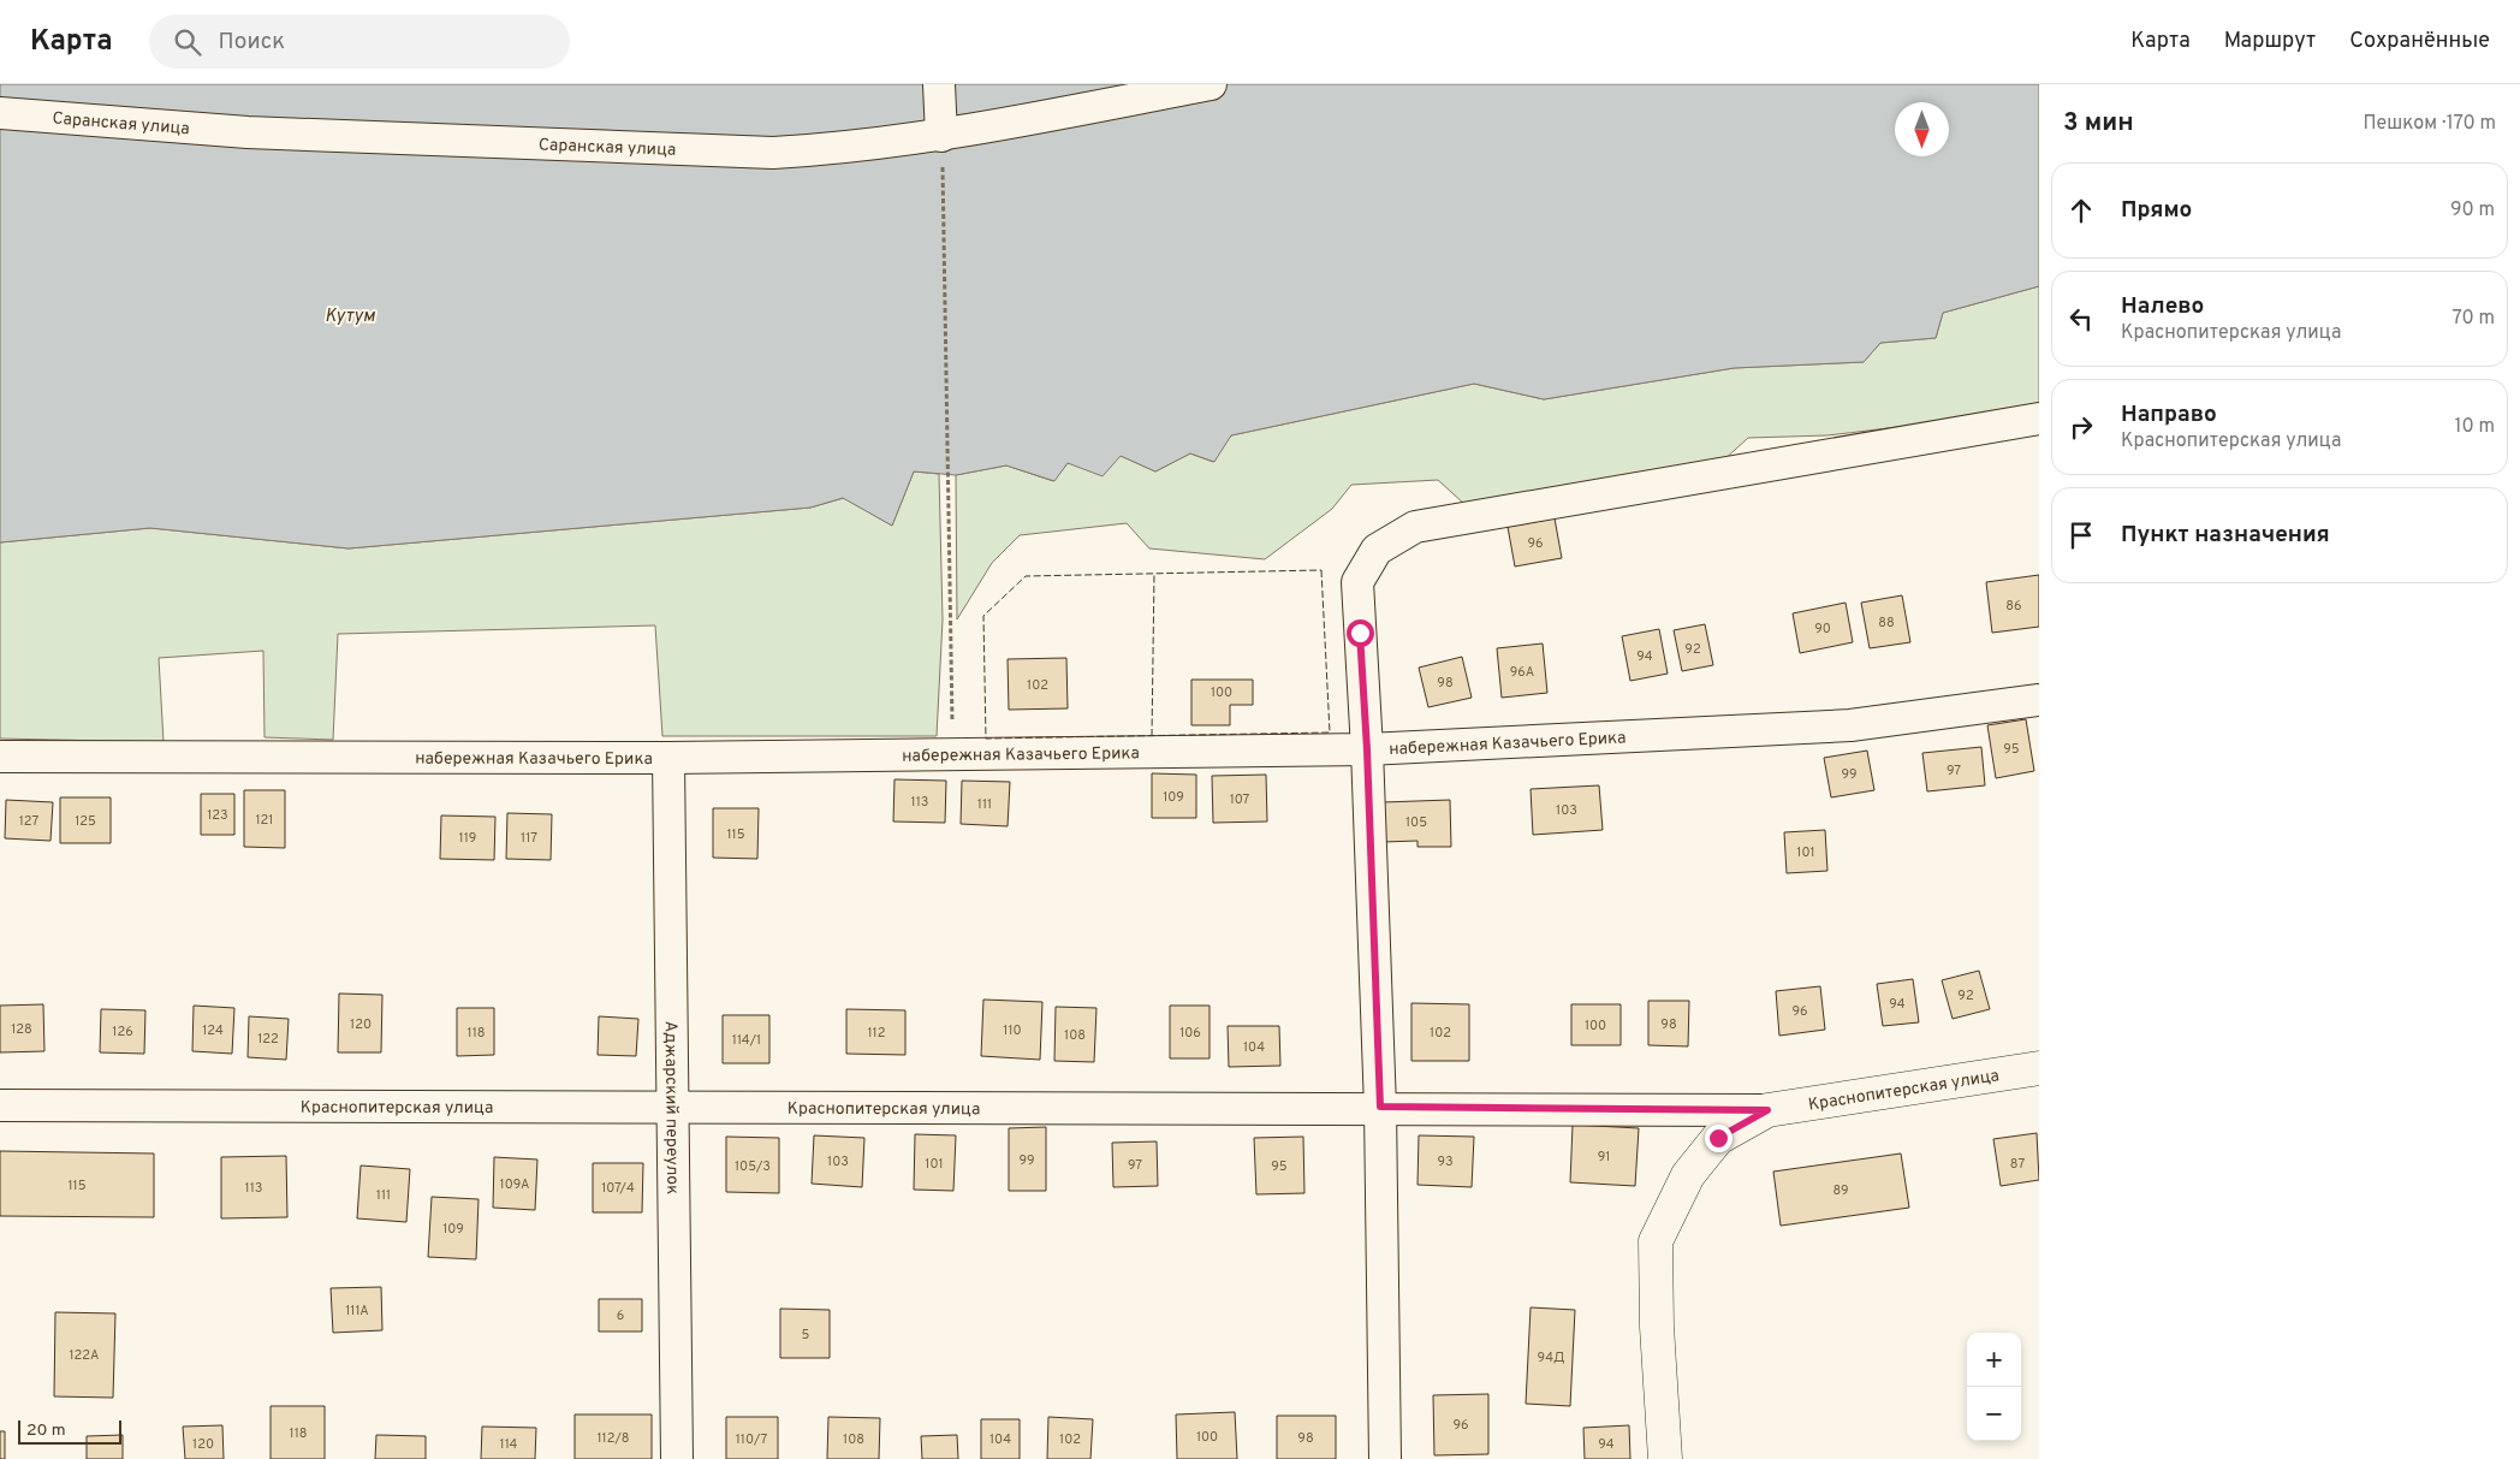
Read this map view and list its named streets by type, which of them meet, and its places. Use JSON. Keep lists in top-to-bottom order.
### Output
{
  "streets": {
    "main road": ["Краснопитерская улица"],
    "street": ["Саранская улица", "набережная Казачьего Ерика", "Аджарский переулок"]
  },
  "crossings": [
    ["набережная Казачьего Ерика", "Аджарский переулок"],
    ["Краснопитерская улица", "Аджарский переулок"]
  ],
  "water": ["Кутум"],
  "house_numbers": [
    "96",
    "86",
    "88",
    "90",
    "92",
    "94",
    "96А",
    "98",
    "102",
    "100",
    "95",
    "97",
    "99",
    "109",
    "107",
    "113",
    "111",
    "103",
    "123",
    "121",
    "127",
    "125",
    "105",
    "115",
    "119",
    "117",
    "101",
    "92",
    "94",
    "96",
    "120",
    "98",
    "100",
    "128",
    "124",
    "110",
    "126",
    "118",
    "112",
    "106",
    "102",
    "108",
    "122",
    "114/1",
    "104",
    "91",
    "99",
    "103",
    "93",
    "101",
    "87",
    "97",
    "105/3",
    "95",
    "109А",
    "115",
    "113",
    "107/4",
    "89",
    "111",
    "109",
    "111А",
    "6",
    "5",
    "122А",
    "94Д",
    "96",
    "118",
    "100",
    "112/8",
    "98",
    "110/7",
    "108",
    "104",
    "102",
    "120",
    "114",
    "94"
  ],
  "scale_bar": "20 m",
  "north": "bottom",
  "page": {
    "header": "Карта",
    "search": "Поиск",
    "nav": ["Карта", "Маршрут", "Сохранённые"],
    "heading": ["3 мин", "Пешком · 170 m"],
    "list": [
      ["Прямо", "90 m"],
      ["Налево", "Краснопитерская улица", "70 m"],
      ["Направо", "Краснопитерская улица", "10 m"],
      "Пункт назначения"
    ],
    "map_buttons": ["+", "−"],
    "scale": "20 m"
  }
}
